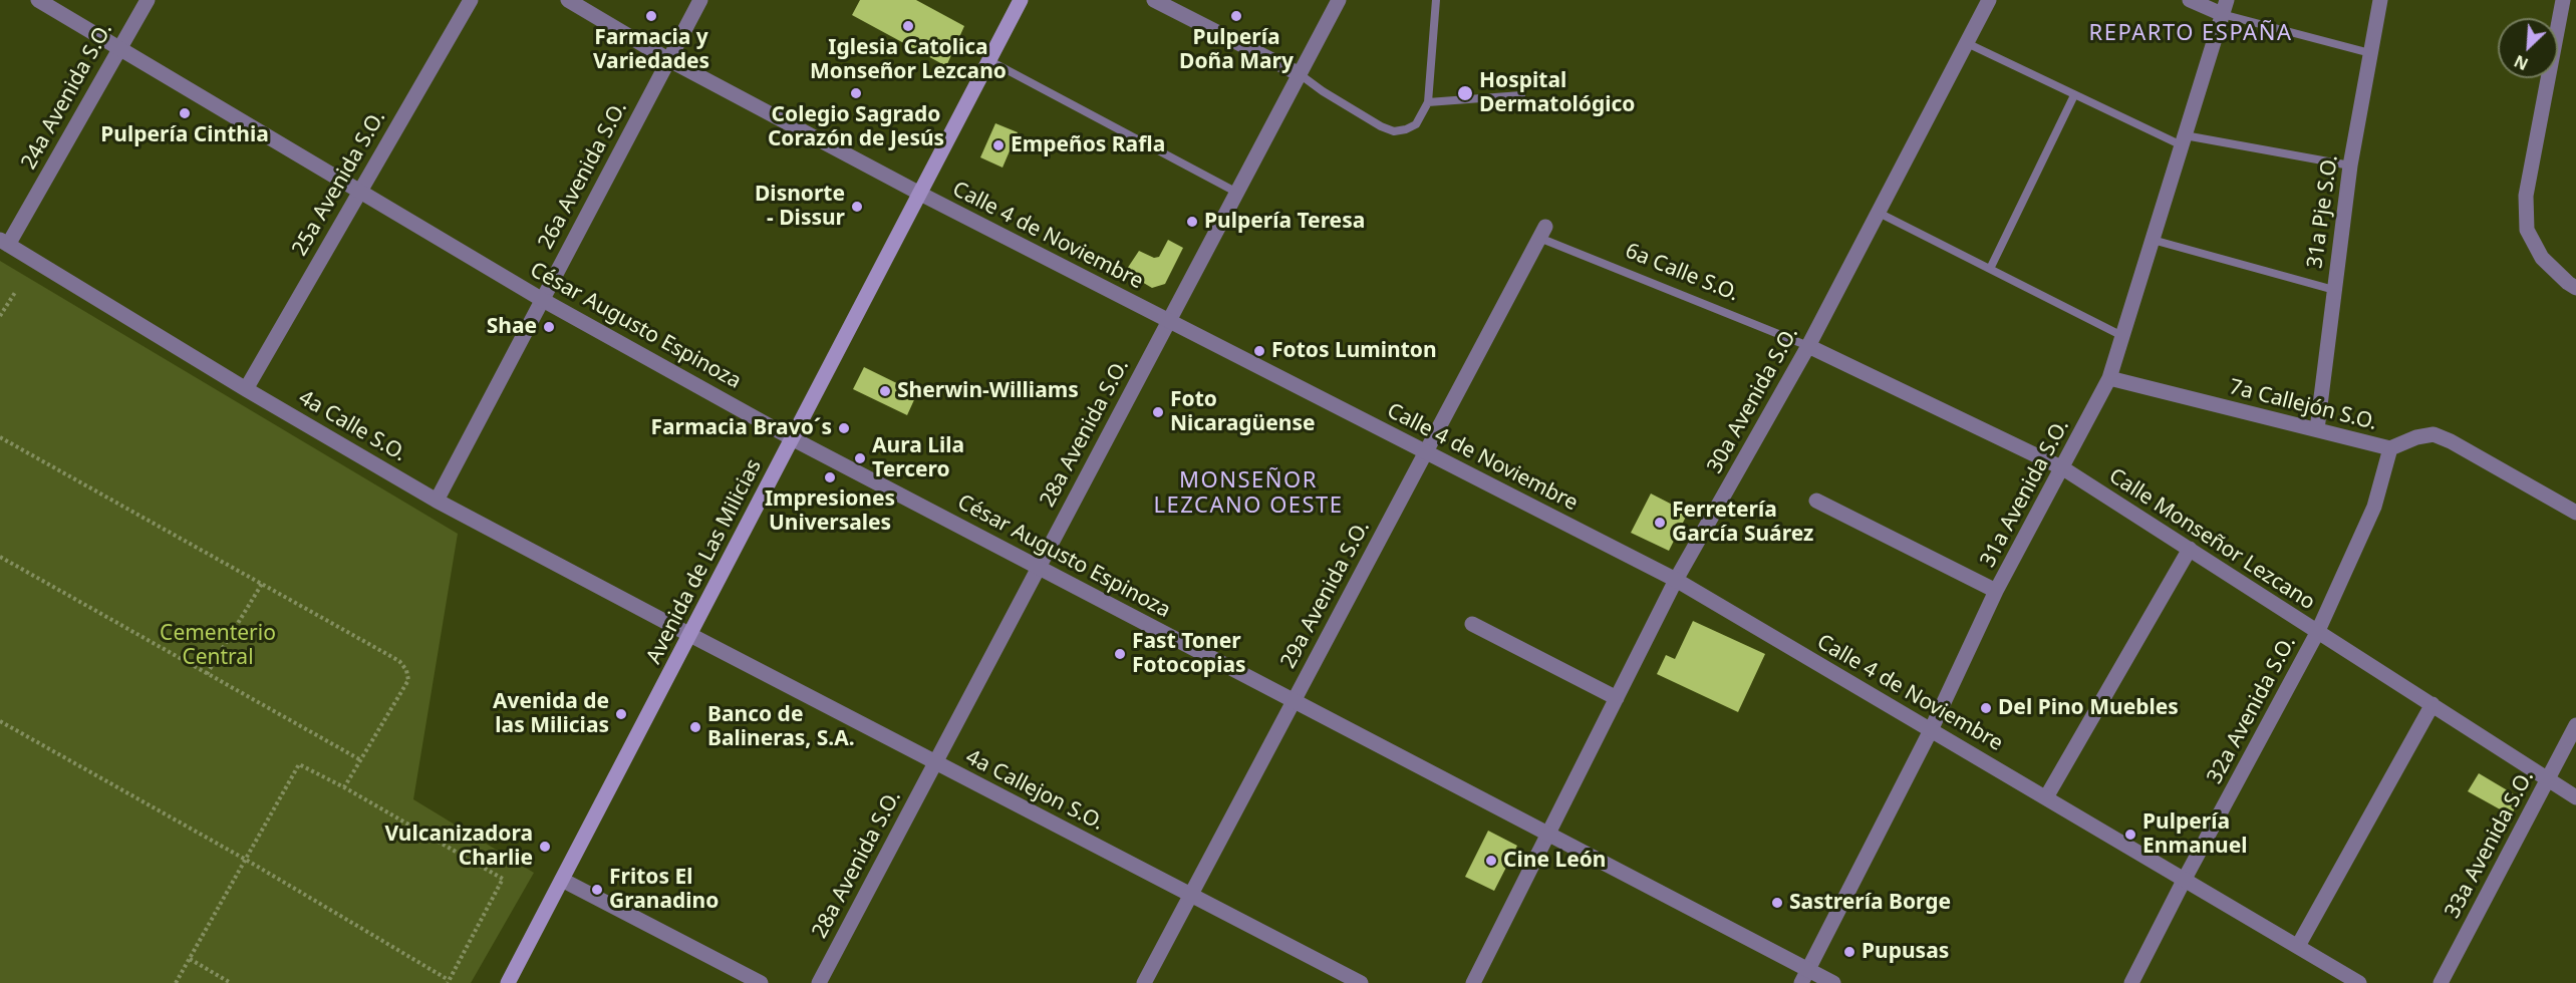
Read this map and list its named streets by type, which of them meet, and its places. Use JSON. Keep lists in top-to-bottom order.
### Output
{
  "streets": {
    "main road": ["Avenida de Las Milicias"],
    "street": [
      "24a Avenida S.O.",
      "26a Avenida S.O.",
      "25a Avenida S.O.",
      "31a Pje S.O.",
      "Calle 4 de Noviembre",
      "César Augusto Espinoza",
      "30a Avenida S.O.",
      "7a Callejón S.O.",
      "4a Calle S.O.",
      "28a Avenida S.O.",
      "31a Avenida S.O.",
      "Calle Monseñor Lezcano",
      "29a Avenida S.O.",
      "32a Avenida S.O.",
      "4a Callejon S.O.",
      "33a Avenida S.O."
    ],
    "lane": ["6a Calle S.O."]
  },
  "crossings": [
    ["24a Avenida S.O.", "César Augusto Espinoza"],
    ["24a Avenida S.O.", "4a Calle S.O."],
    ["26a Avenida S.O.", "Calle 4 de Noviembre"],
    ["26a Avenida S.O.", "César Augusto Espinoza"],
    ["26a Avenida S.O.", "4a Calle S.O."],
    ["25a Avenida S.O.", "César Augusto Espinoza"],
    ["25a Avenida S.O.", "4a Calle S.O."],
    ["31a Pje S.O.", "7a Callejón S.O."],
    ["Calle 4 de Noviembre", "30a Avenida S.O."],
    ["Calle 4 de Noviembre", "28a Avenida S.O."],
    ["Calle 4 de Noviembre", "31a Avenida S.O."],
    ["Calle 4 de Noviembre", "Avenida de Las Milicias"],
    ["Calle 4 de Noviembre", "29a Avenida S.O."],
    ["Calle 4 de Noviembre", "32a Avenida S.O."],
    ["6a Calle S.O.", "30a Avenida S.O."],
    ["6a Calle S.O.", "Calle Monseñor Lezcano"],
    ["6a Calle S.O.", "29a Avenida S.O."],
    ["César Augusto Espinoza", "30a Avenida S.O."],
    ["César Augusto Espinoza", "28a Avenida S.O."],
    ["César Augusto Espinoza", "31a Avenida S.O."],
    ["César Augusto Espinoza", "Avenida de Las Milicias"],
    ["César Augusto Espinoza", "29a Avenida S.O."],
    ["30a Avenida S.O.", "Calle Monseñor Lezcano"],
    ["7a Callejón S.O.", "31a Avenida S.O."],
    ["7a Callejón S.O.", "32a Avenida S.O."],
    ["4a Calle S.O.", "Avenida de Las Milicias"],
    ["4a Calle S.O.", "4a Callejon S.O."],
    ["28a Avenida S.O.", "4a Callejon S.O."],
    ["31a Avenida S.O.", "Calle Monseñor Lezcano"],
    ["Calle Monseñor Lezcano", "32a Avenida S.O."],
    ["Calle Monseñor Lezcano", "33a Avenida S.O."],
    ["Avenida de Las Milicias", "4a Callejon S.O."],
    ["29a Avenida S.O.", "4a Callejon S.O."]
  ],
  "districts": ["REPARTO ESPAÑA", "MONSEÑOR LEZCANO OESTE"],
  "parks": ["Cementerio Central"],
  "places": [
    "Farmacia y Variedades",
    "Pulpería Doña Mary",
    "Iglesia Catolica Monseñor Lezcano",
    "Colegio Sagrado Corazón de Jesús",
    "Hospital Dermatológico",
    "Pulpería Cinthia",
    "Empeños Rafla",
    "Disnorte - Dissur",
    "Pulpería Teresa",
    "Shae",
    "Fotos Luminton",
    "Sherwin-Williams",
    "Foto Nicaragüense",
    "Farmacia Bravo´s",
    "Aura Lila Tercero",
    "Impresiones Universales",
    "Ferretería García Suárez",
    "Fast Toner Fotocopias",
    "Del Pino Muebles",
    "Avenida de las Milicias",
    "Banco de Balineras, S.A.",
    "Pulpería Enmanuel",
    "Vulcanizadora Charlie",
    "Cine León",
    "Fritos El Granadino",
    "Sastrería Borge",
    "Pupusas"
  ],
  "north": "bottom left"
}
